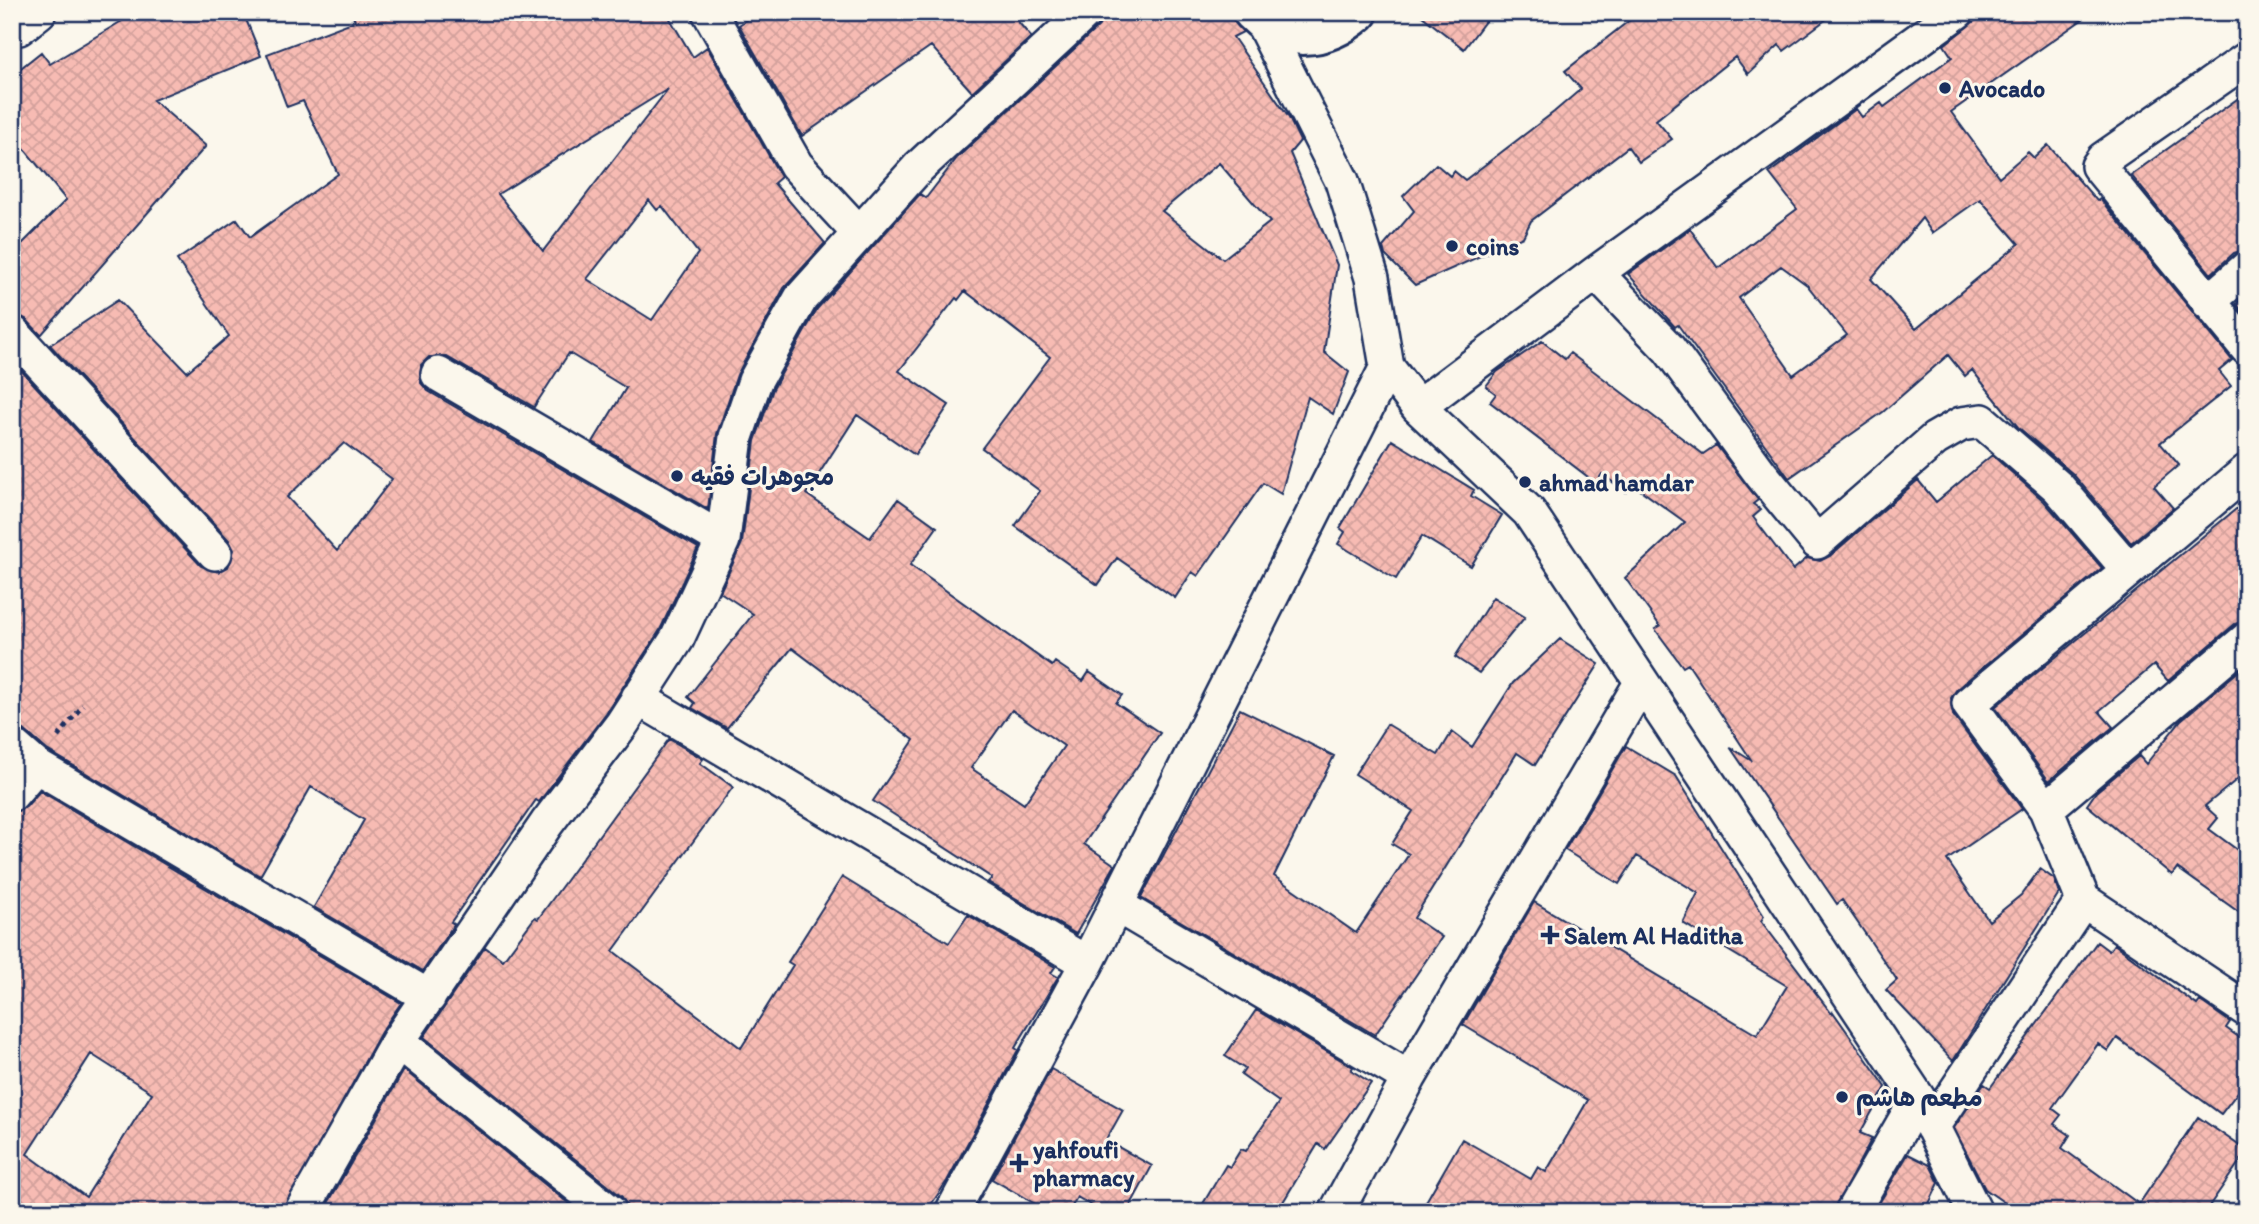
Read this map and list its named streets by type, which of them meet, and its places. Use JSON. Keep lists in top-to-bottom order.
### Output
{
  "places": {
    "other": [
      "Avocado",
      "coins",
      "مجوهرات فقيه",
      "ahmad hamdar",
      "مطعم هاشم"
    ],
    "health": ["Salem Al Haditha", "yahfoufi pharmacy"]
  }
}
